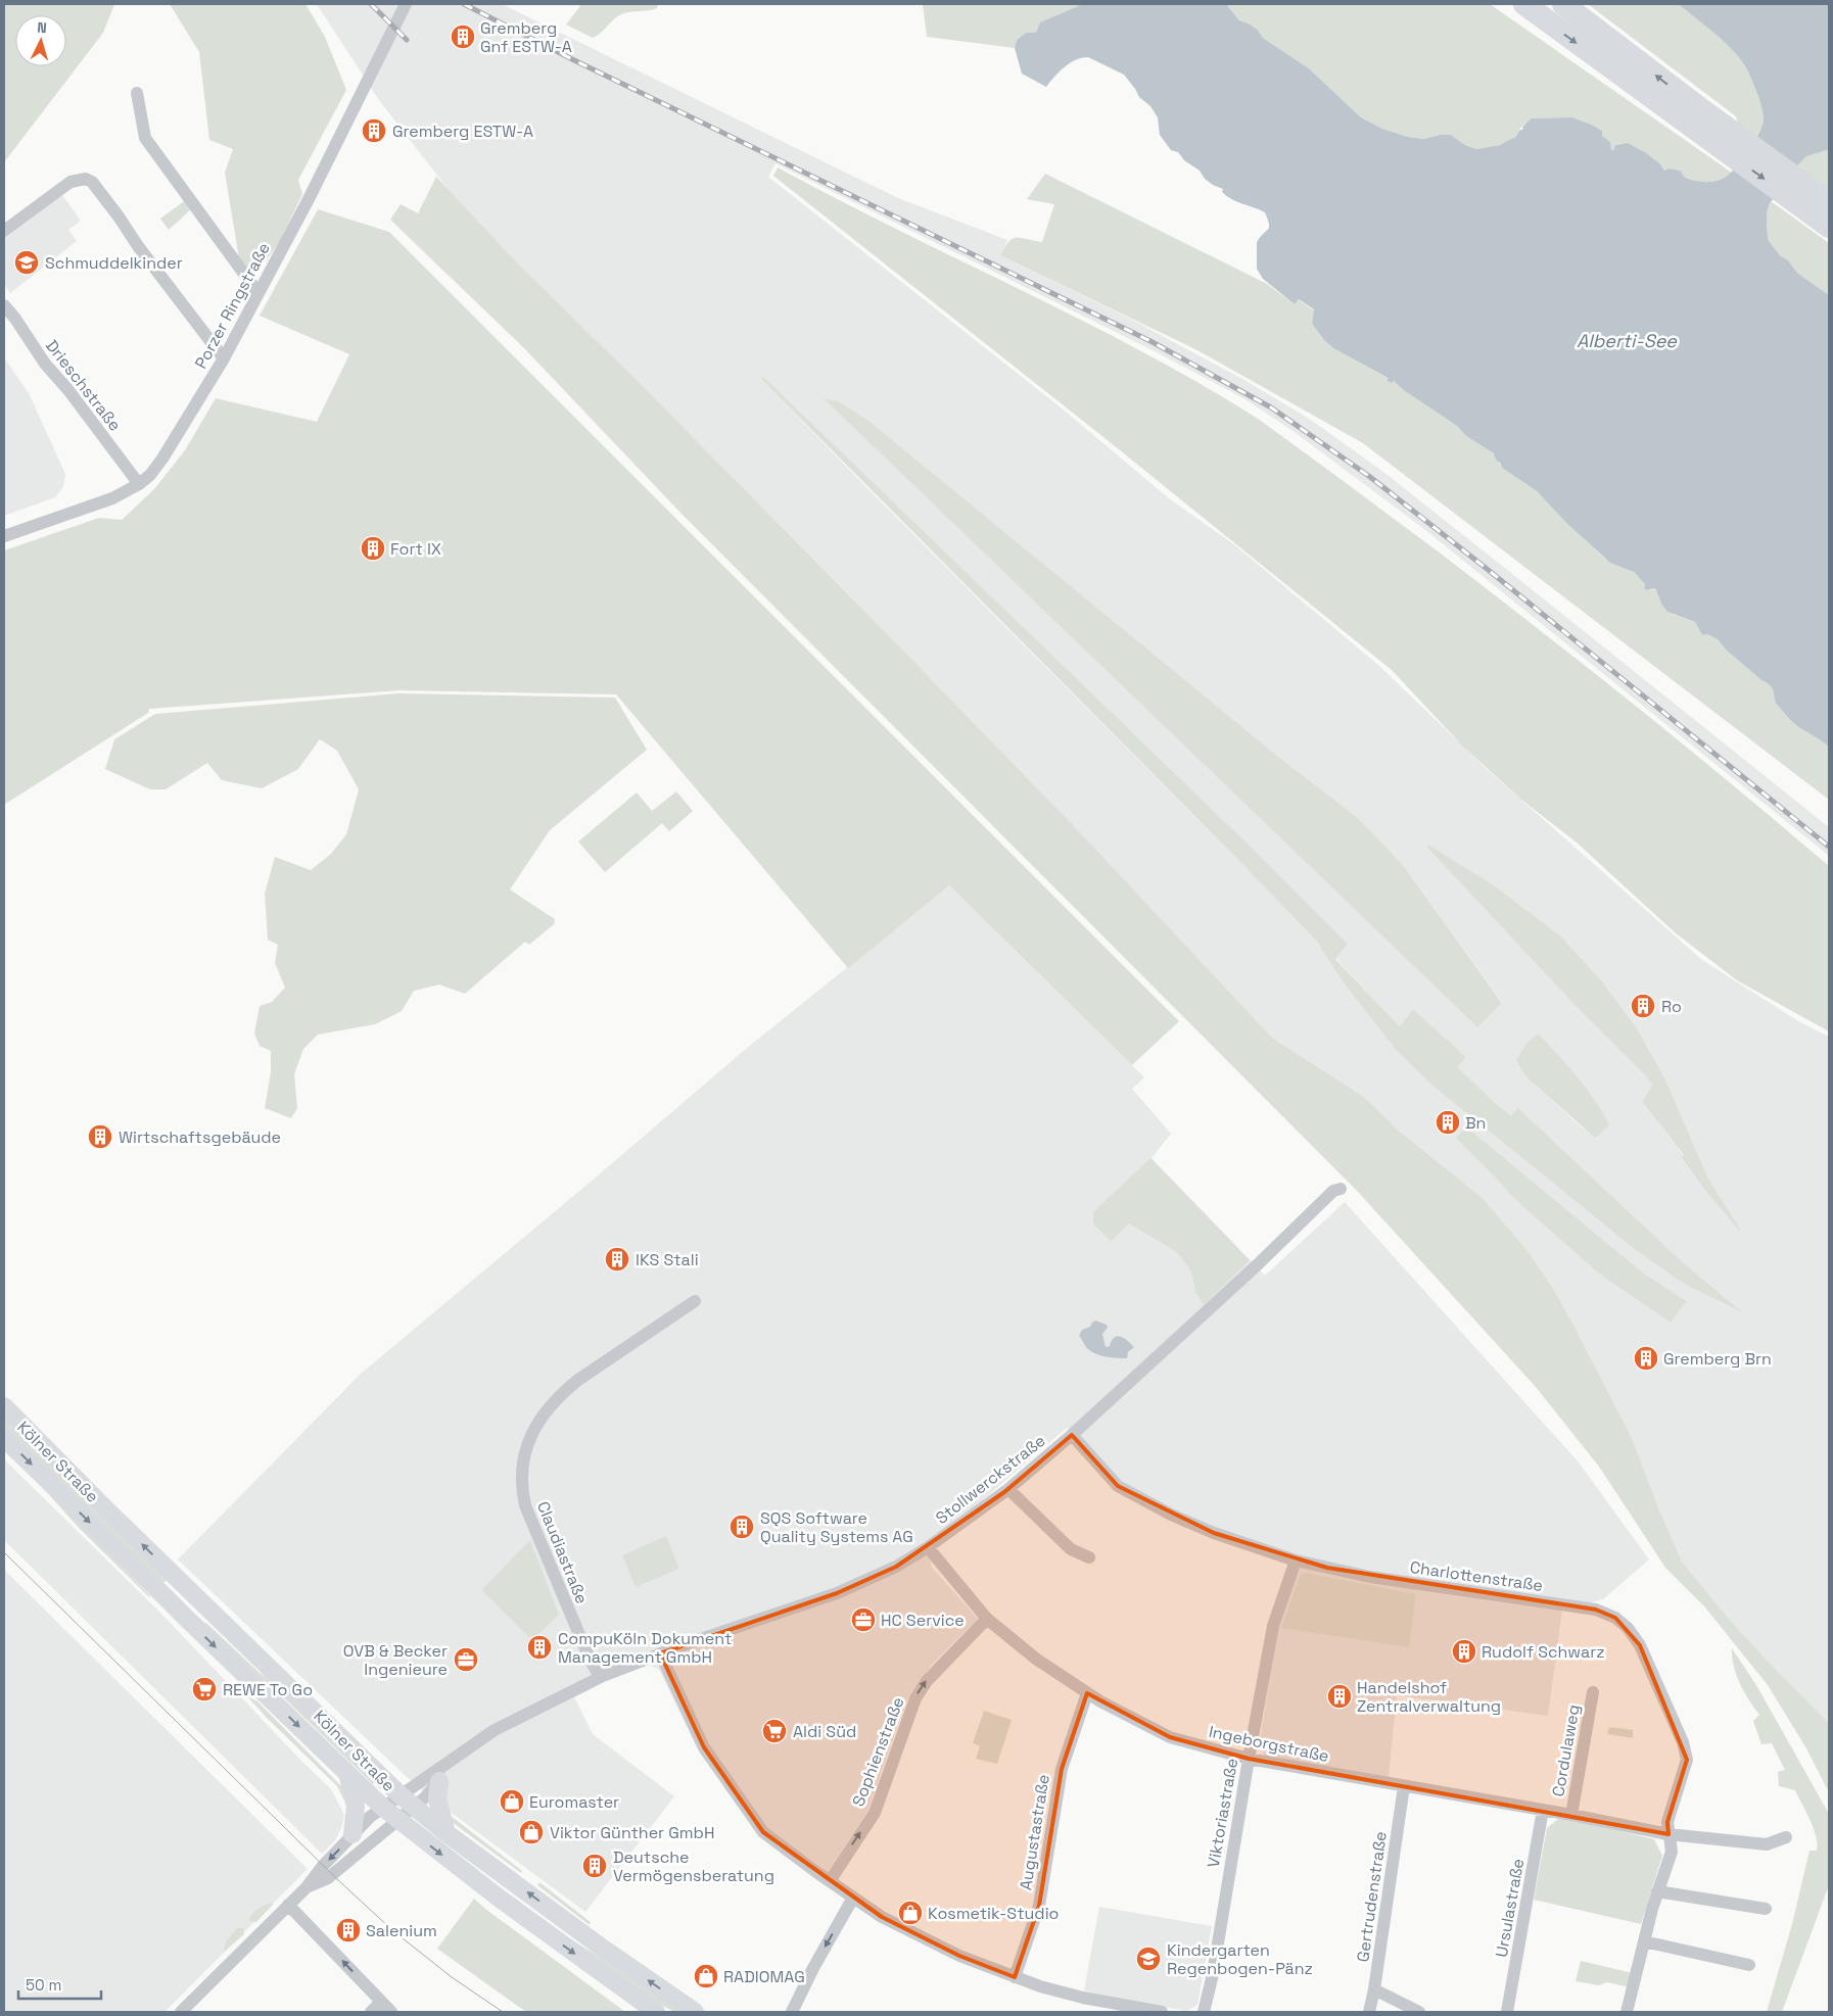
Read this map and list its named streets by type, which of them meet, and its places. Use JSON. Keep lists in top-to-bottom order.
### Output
{
  "streets": {
    "main road": ["Kölner Straße"],
    "street": [
      "Porzer Ringstraße",
      "Drieschstraße",
      "Stollwerckstraße",
      "Claudiastraße",
      "Charlottenstraße",
      "Ingeborgstraße",
      "Cordulaweg",
      "Sophienstraße",
      "Viktoriastraße",
      "Augustastraße",
      "Gertrudenstraße",
      "Ursulastraße"
    ]
  },
  "crossings": [
    ["Porzer Ringstraße", "Drieschstraße"],
    ["Kölner Straße", "Stollwerckstraße"],
    ["Stollwerckstraße", "Claudiastraße"],
    ["Stollwerckstraße", "Charlottenstraße"],
    ["Stollwerckstraße", "Ingeborgstraße"],
    ["Charlottenstraße", "Ingeborgstraße"],
    ["Charlottenstraße", "Viktoriastraße"],
    ["Ingeborgstraße", "Cordulaweg"],
    ["Ingeborgstraße", "Sophienstraße"],
    ["Ingeborgstraße", "Viktoriastraße"],
    ["Ingeborgstraße", "Augustastraße"],
    ["Ingeborgstraße", "Gertrudenstraße"],
    ["Ingeborgstraße", "Ursulastraße"]
  ],
  "one_way": ["Sophienstraße"],
  "water": ["Alberti-See"],
  "places": {
    "building": [
      "Gremberg Gnf ESTW-A",
      "Gremberg ESTW-A",
      "Fort IX",
      "Ro",
      "Bn",
      "Wirtschaftsgebäude",
      "IKS Stali",
      "Gremberg Brn",
      "SQS Software Quality Systems AG",
      "CompuKöln Dokument Management GmbH",
      "Rudolf Schwarz",
      "Handelshof Zentralverwaltung",
      "Deutsche Vermögensberatung",
      "Salenium"
    ],
    "school or university": ["Schmuddelkinder", "Kindergarten Regenbogen-Pänz"],
    "office": ["HC Service", "OVB & Becker Ingenieure"],
    "supermarket": ["REWE To Go", "Aldi Süd"],
    "shop": [
      "Euromaster",
      "Viktor Günther GmbH",
      "Kosmetik-Studio",
      "RADIOMAG"
    ]
  },
  "scale_bar": "50 m",
  "north": "top"
}
